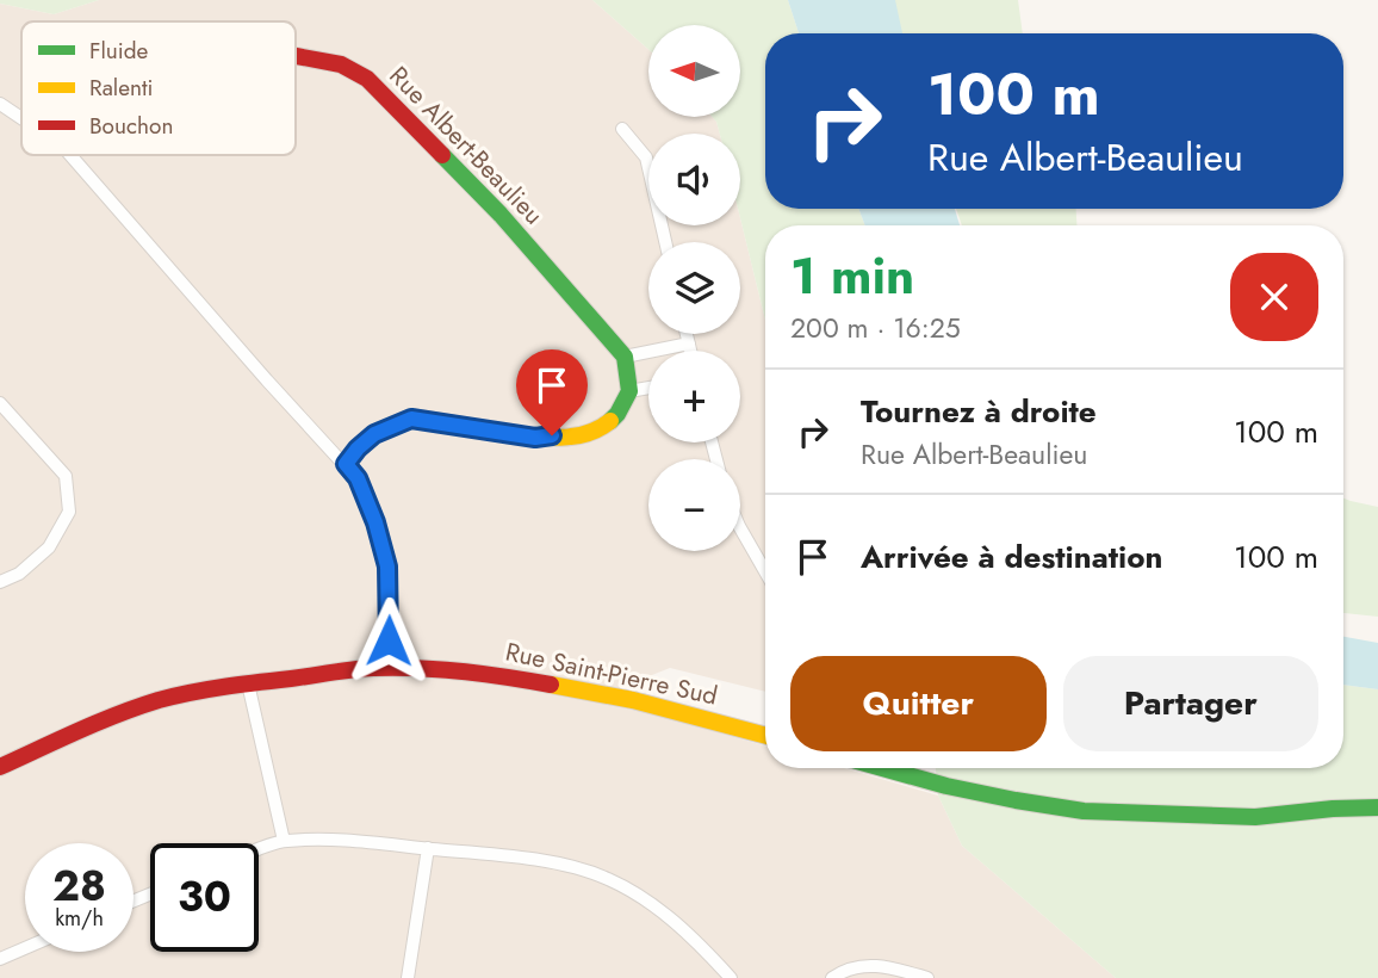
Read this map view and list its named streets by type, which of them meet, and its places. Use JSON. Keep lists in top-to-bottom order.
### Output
{
  "streets": {
    "street": ["Rue Albert-Beaulieu", "Rue Saint-Pierre Sud"]
  },
  "legend": ["Fluide", "Ralenti", "Bouchon"],
  "north": "left",
  "page": {
    "map_buttons": ["+", "−"],
    "turn": ["100 m", "Rue Albert-Beaulieu"],
    "heading": ["1 min", "200 m · 16:25"],
    "list": [
      {
        "name": "Tournez à droite",
        "note": "Rue Albert-Beaulieu",
        "value": "100 m"
      },
      {
        "name": "Arrivée à destination",
        "value": "100 m"
      }
    ],
    "buttons": ["Quitter", "Partager"],
    "speed": "28 km/h",
    "limit": "30"
  }
}
